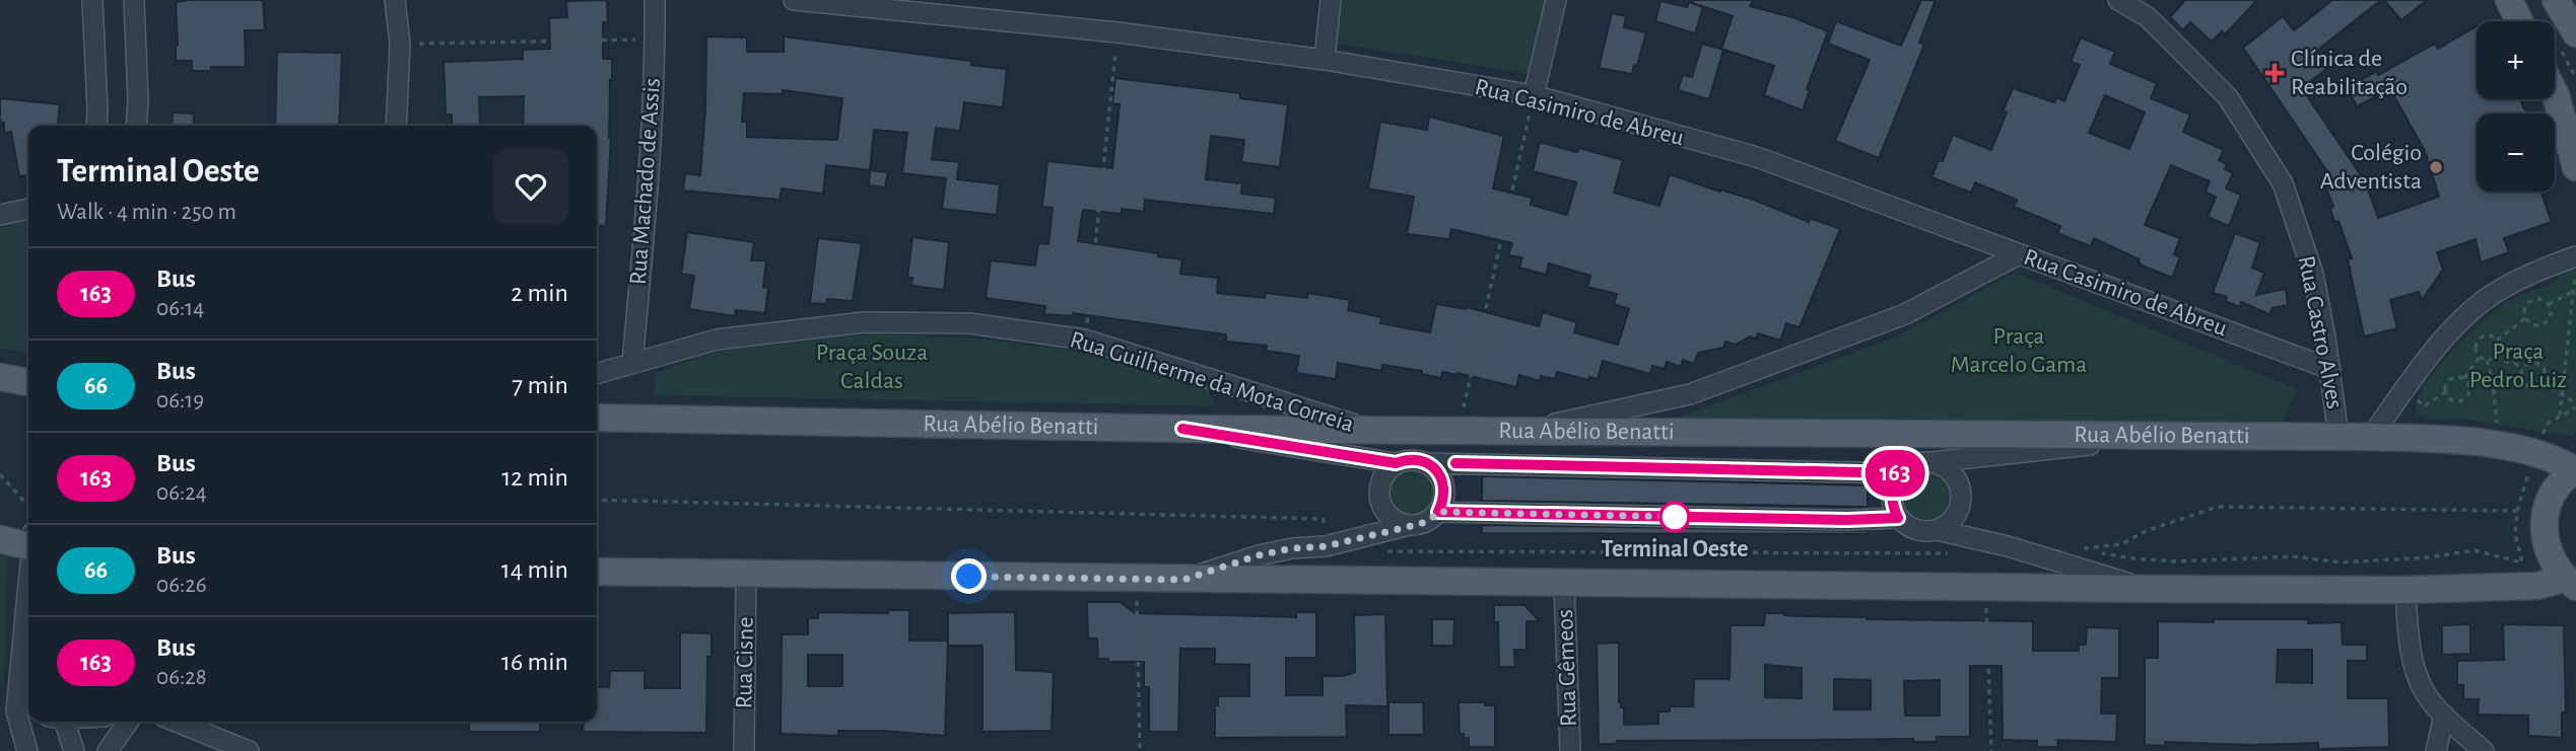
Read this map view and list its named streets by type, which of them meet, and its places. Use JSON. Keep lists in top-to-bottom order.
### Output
{
  "streets": {
    "main road": ["Rua Abélio Benatti"],
    "street": [
      "Rua Casimiro de Abreu",
      "Rua Machado de Assis",
      "Rua Castro Alves",
      "Rua Guilherme da Mota Correia",
      "Rua Cisne",
      "Rua Gêmeos"
    ]
  },
  "crossings": [
    ["Rua Casimiro de Abreu", "Rua Castro Alves"],
    ["Rua Machado de Assis", "Rua Guilherme da Mota Correia"],
    ["Rua Castro Alves", "Rua Abélio Benatti"],
    ["Rua Guilherme da Mota Correia", "Rua Abélio Benatti"]
  ],
  "parks": ["Praça Marcelo Gama", "Praça Pedro Luiz", "Praça Souza Caldas"],
  "places": {
    "health": ["Clínica de Reabilitação"],
    "other": ["Colégio Adventista", "Terminal Oeste"]
  },
  "lines": ["bus line 163"],
  "page": {
    "on_map": "163",
    "map_buttons": ["+", "−"],
    "heading": ["Terminal Oeste", "Walk · 4 min · 250 m"],
    "list": [
      {
        "mark": "163",
        "name": "Bus",
        "note": "06:14",
        "value": "2 min"
      },
      {
        "mark": "66",
        "name": "Bus",
        "note": "06:19",
        "value": "7 min"
      },
      {
        "mark": "163",
        "name": "Bus",
        "note": "06:24",
        "value": "12 min"
      },
      {
        "mark": "66",
        "name": "Bus",
        "note": "06:26",
        "value": "14 min"
      },
      {
        "mark": "163",
        "name": "Bus",
        "note": "06:28",
        "value": "16 min"
      }
    ]
  }
}
